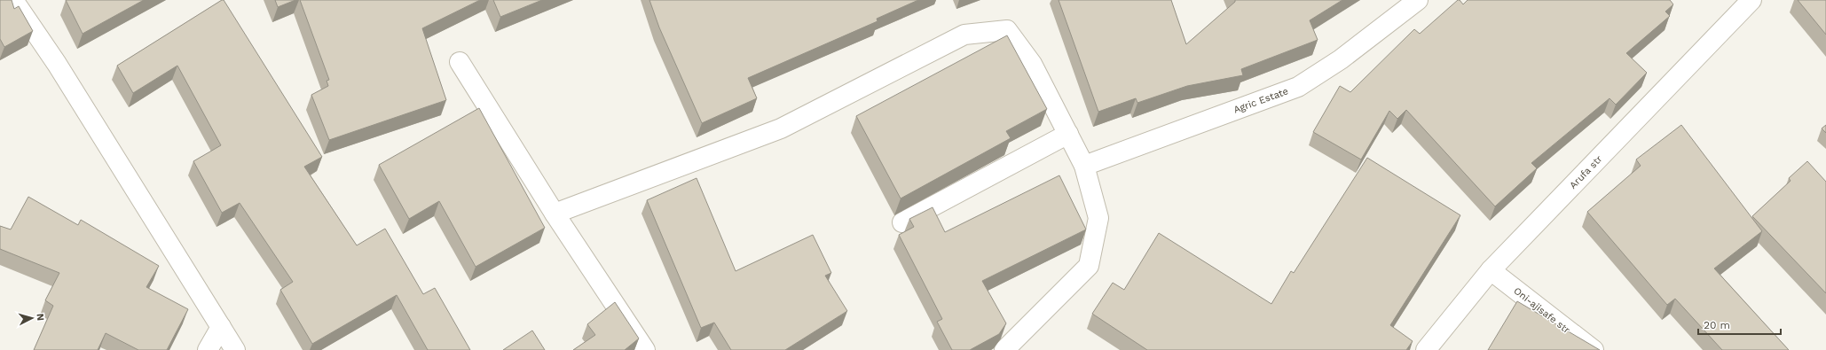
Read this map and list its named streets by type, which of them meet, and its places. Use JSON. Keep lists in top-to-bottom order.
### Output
{
  "streets": {
    "street": ["Agric Estate", "Arufa str", "Oni-ajisafe str"]
  },
  "crossings": [
    ["Arufa str", "Oni-ajisafe str"]
  ],
  "scale_bar": "20 m",
  "north": "right"
}
